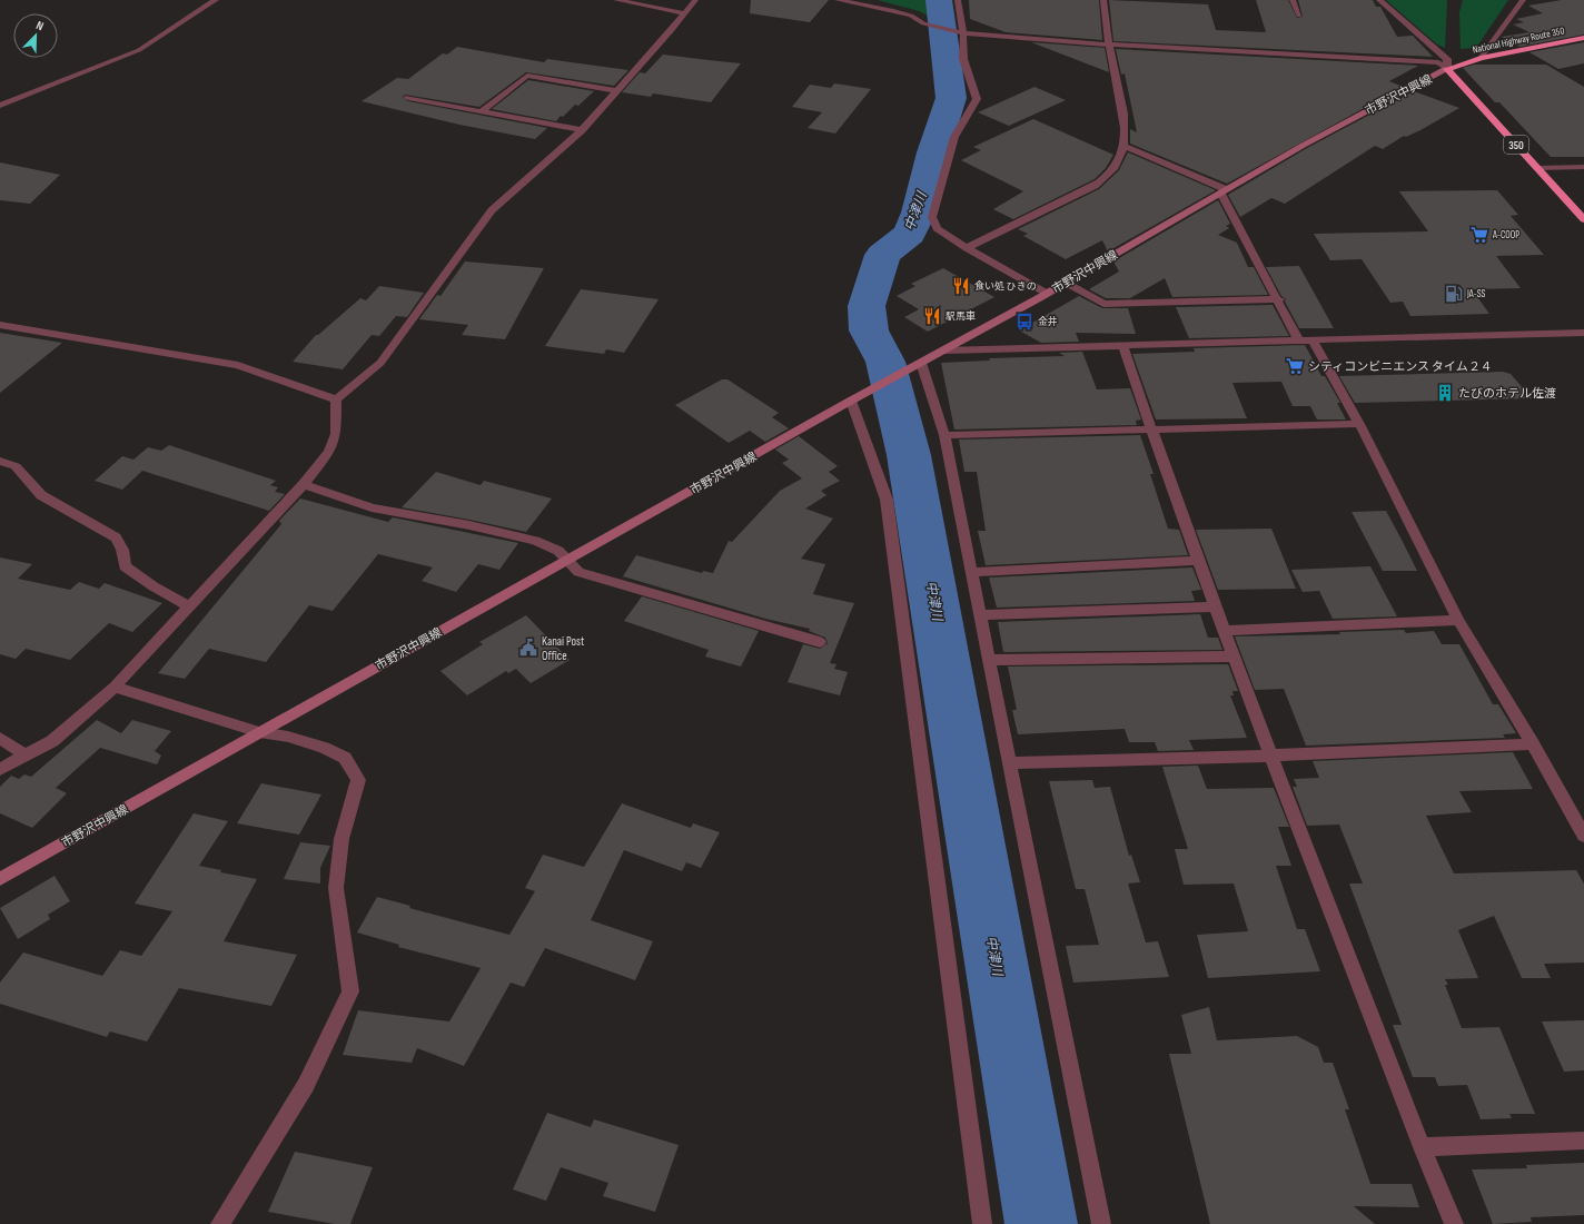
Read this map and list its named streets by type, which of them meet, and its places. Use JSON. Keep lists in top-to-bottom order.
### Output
{
  "streets": {
    "highway": ["National Highway Route 350", "350"],
    "main road": ["市野沢中興線"]
  },
  "crossings": [
    ["National Highway Route 350", "市野沢中興線"],
    ["National Highway Route 350", "350"],
    ["市野沢中興線", "350"]
  ],
  "water": ["中津川"],
  "places": {
    "supermarket": ["A-COOP", "シティコンビニエンス タイム２４"],
    "restaurant": ["食い処 ひきの", "駅馬車"],
    "fuel station": ["JA-SS"],
    "bus stop": ["金井"],
    "building": ["たびのホテル佐渡"],
    "public building": ["Kanai Post Office"]
  },
  "north": "top right"
}
